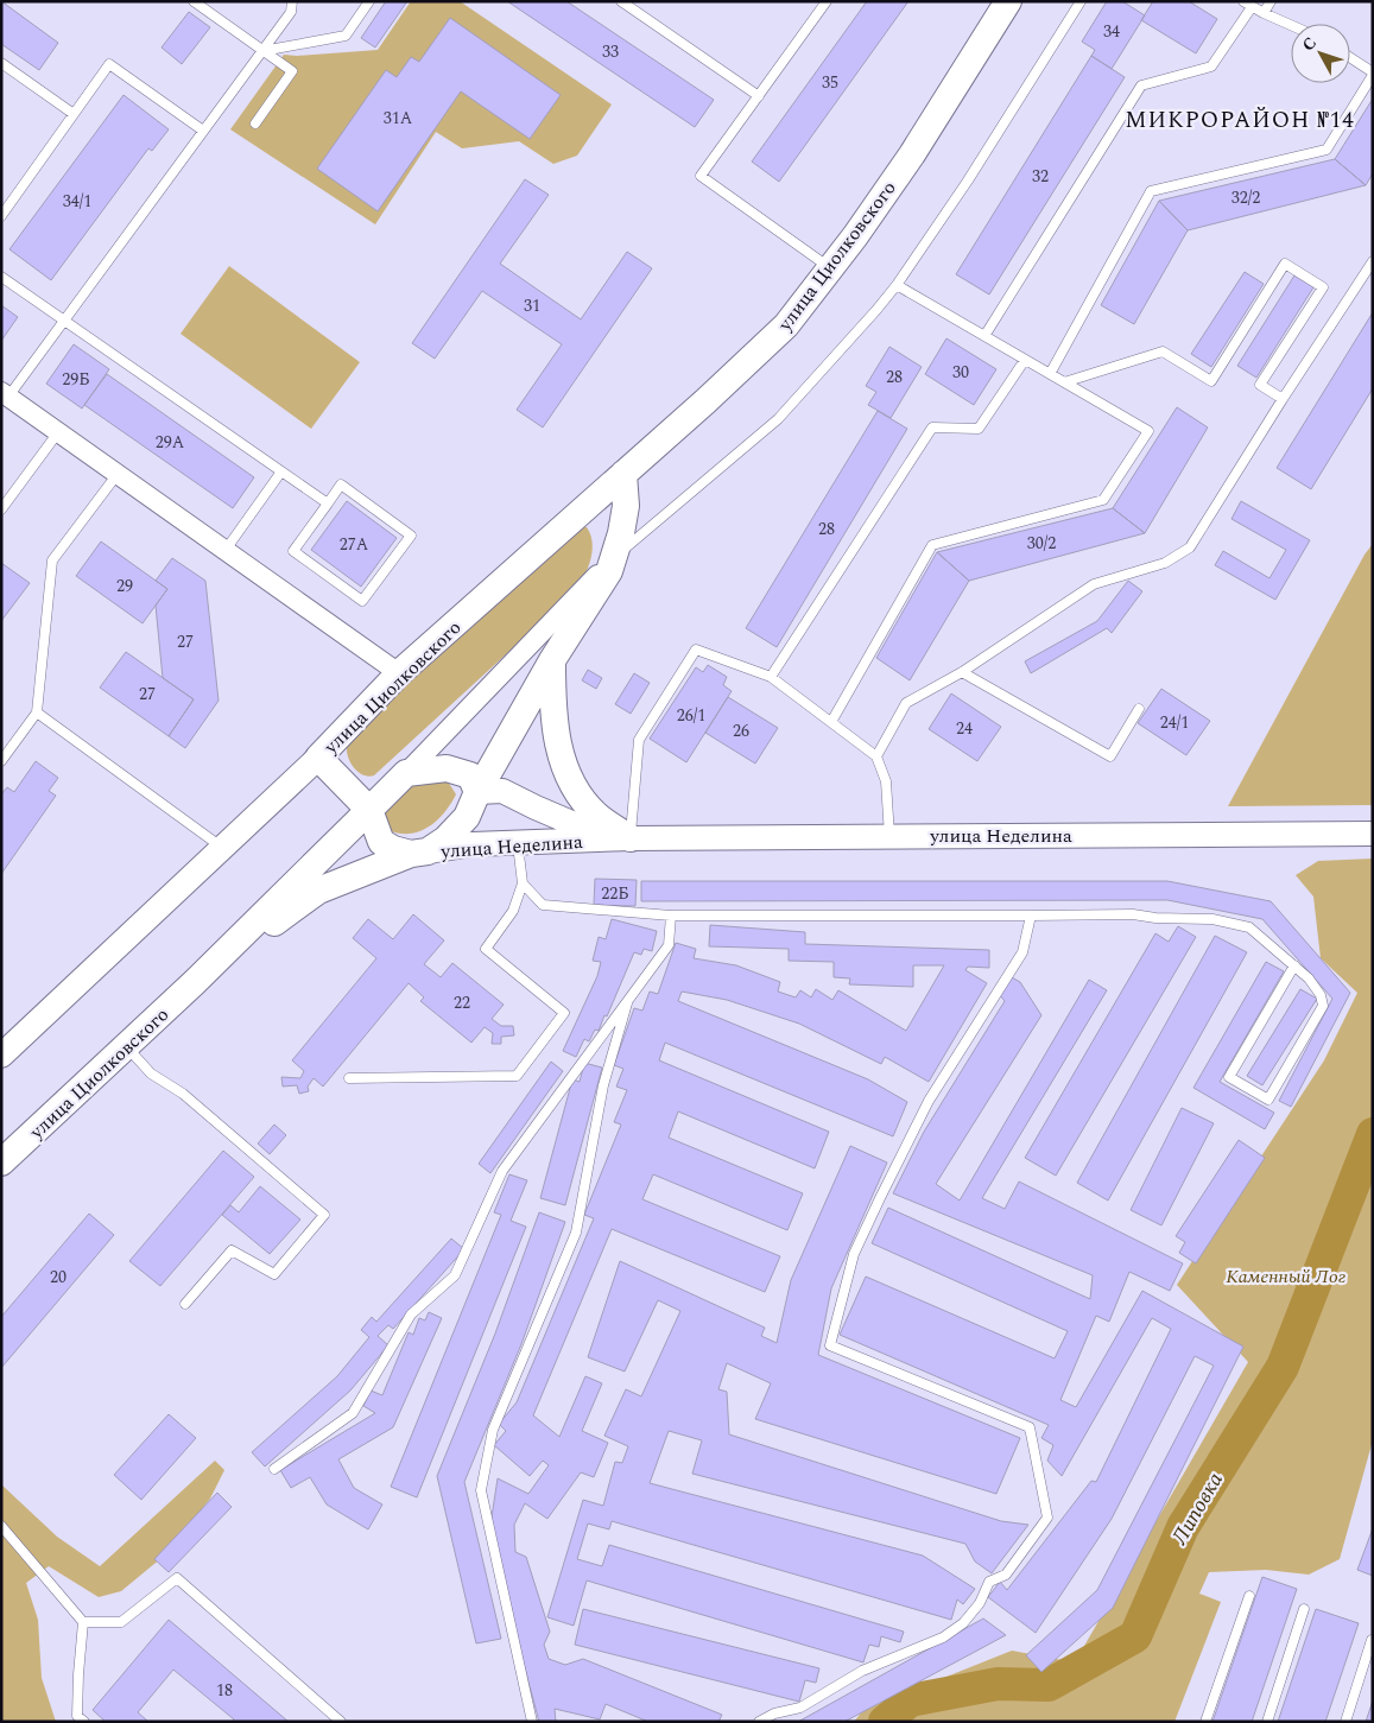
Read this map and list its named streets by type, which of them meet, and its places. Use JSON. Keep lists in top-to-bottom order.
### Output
{
  "streets": {
    "main road": ["улица Циолковского"],
    "street": ["улица Неделина"]
  },
  "crossings": [
    ["улица Циолковского", "улица Неделина"]
  ],
  "districts": ["МИКРОРАЙОН №14"],
  "water": ["Липовка"],
  "parks": ["Каменный Лог"],
  "house_numbers": [
    "34",
    "33",
    "35",
    "31А",
    "32",
    "32/2",
    "34/1",
    "31",
    "30",
    "28",
    "29Б",
    "29А",
    "28",
    "30/2",
    "27А",
    "29",
    "27",
    "27",
    "26/1",
    "24/1",
    "24",
    "26",
    "22Б",
    "22",
    "20",
    "18"
  ],
  "north": "top left"
}
